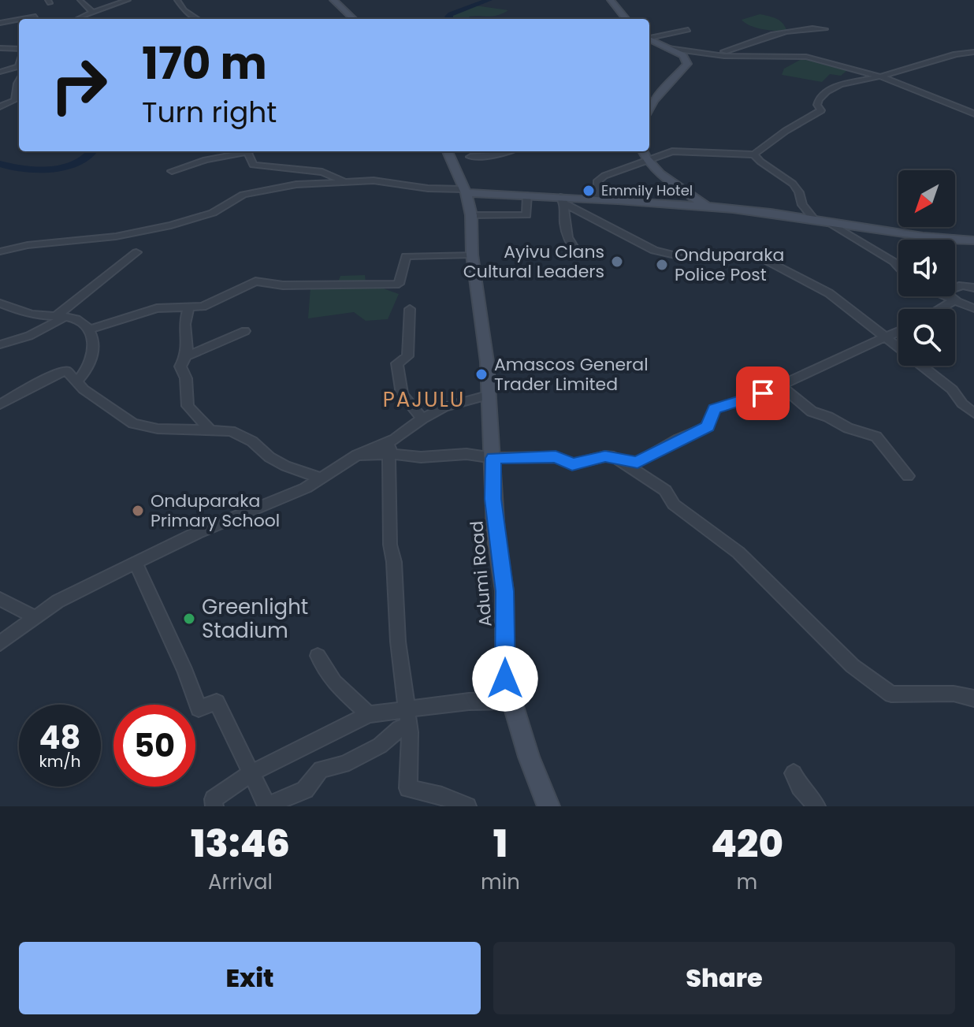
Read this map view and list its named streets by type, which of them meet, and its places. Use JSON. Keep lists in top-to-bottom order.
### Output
{
  "streets": {
    "street": ["Adumi Road"]
  },
  "districts": ["PAJULU"],
  "places": [
    "Emmily Hotel",
    "Ayivu Clans Cultural Leaders",
    "Onduparaka Police Post",
    "Amascos General Trader Limited",
    "Onduparaka Primary School",
    "Greenlight Stadium"
  ],
  "north": "bottom left",
  "page": {
    "turn": ["170 m", "Turn right"],
    "speed": "48 km/h",
    "limit": "50",
    "eta": [
      "13:46",
      "Arrival",
      "1",
      "min",
      "420",
      "m"
    ],
    "buttons": ["Exit", "Share"]
  }
}
